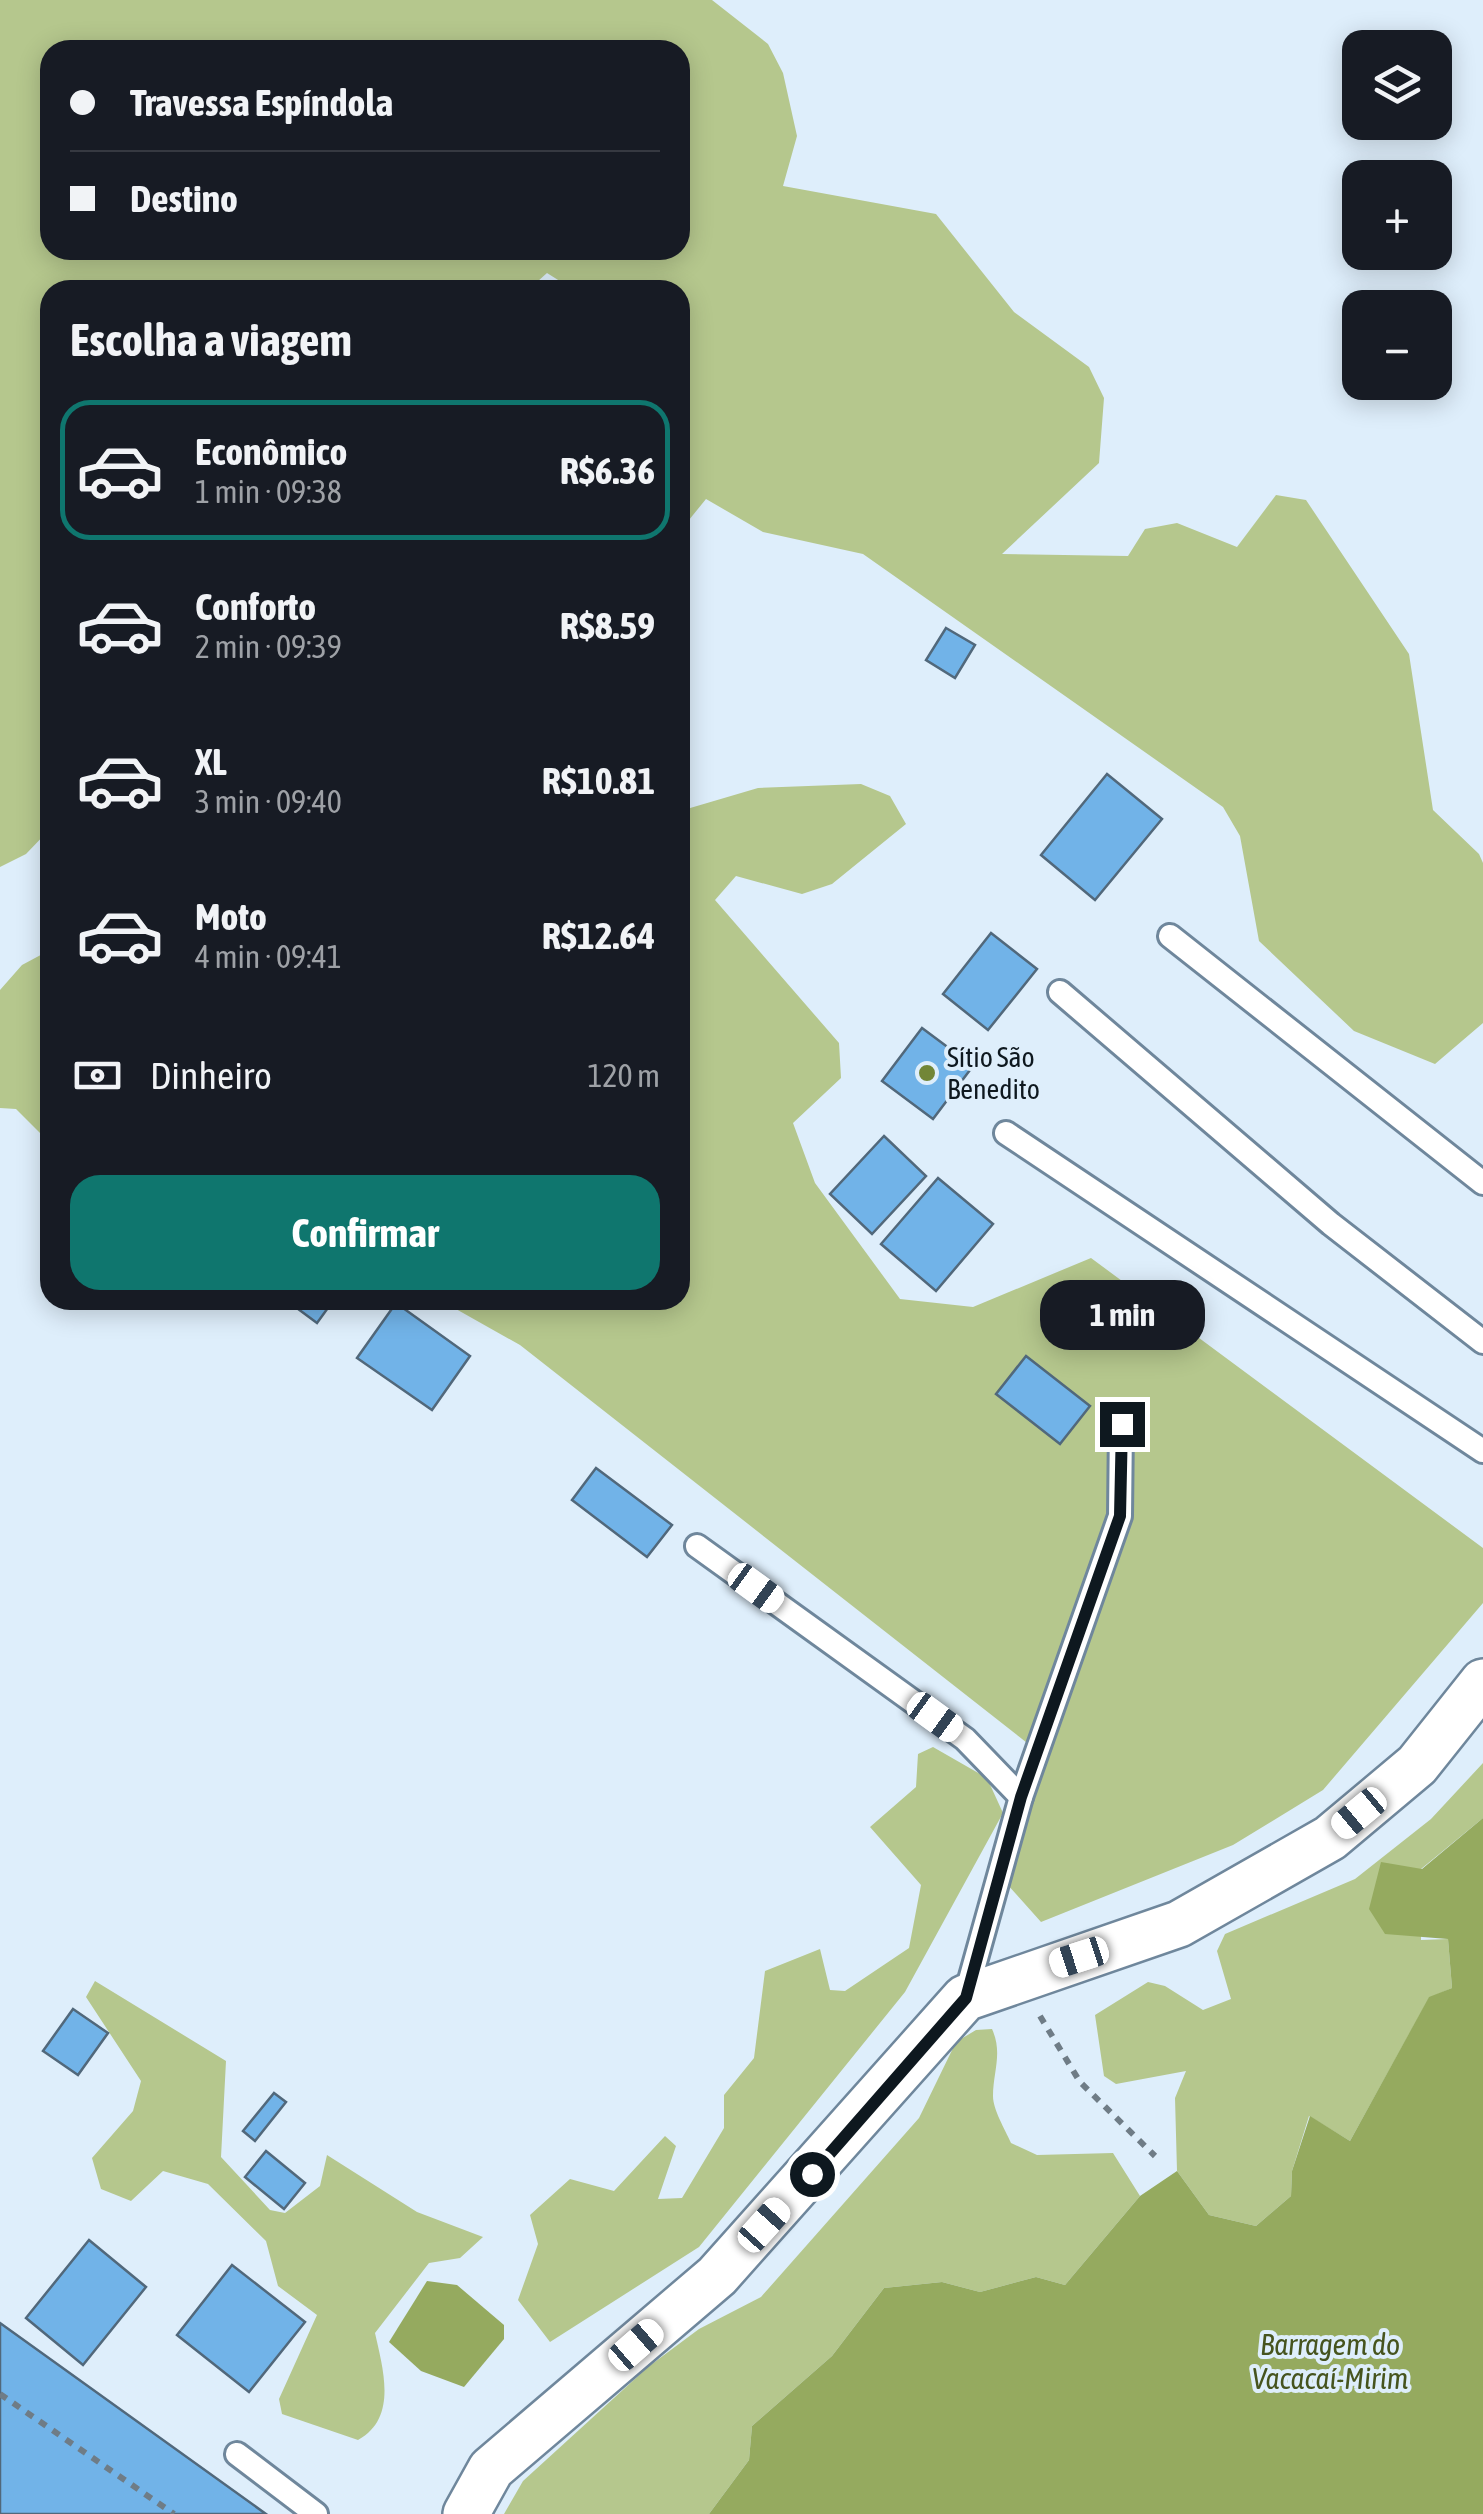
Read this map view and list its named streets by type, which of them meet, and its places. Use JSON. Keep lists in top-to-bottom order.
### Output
{
  "water": ["Barragem do Vacacaí-Mirim"],
  "places": ["Sítio São Benedito"],
  "page": {
    "map_buttons": ["+", "−"],
    "banner": ["Travessa Espíndola", "Destino"],
    "heading": "Escolha a viagem",
    "list": [
      {
        "name": "Econômico",
        "note": "1 min · 09:38",
        "value": "R$6.36"
      },
      {
        "name": "Conforto",
        "note": "2 min · 09:39",
        "value": "R$8.59"
      },
      {
        "name": "XL",
        "note": "3 min · 09:40",
        "value": "R$10.81"
      },
      {
        "name": "Moto",
        "note": "4 min · 09:41",
        "value": "R$12.64"
      }
    ],
    "pay": ["Dinheiro", "120 m"],
    "buttons": "Confirmar",
    "bubble": "1 min"
  }
}
